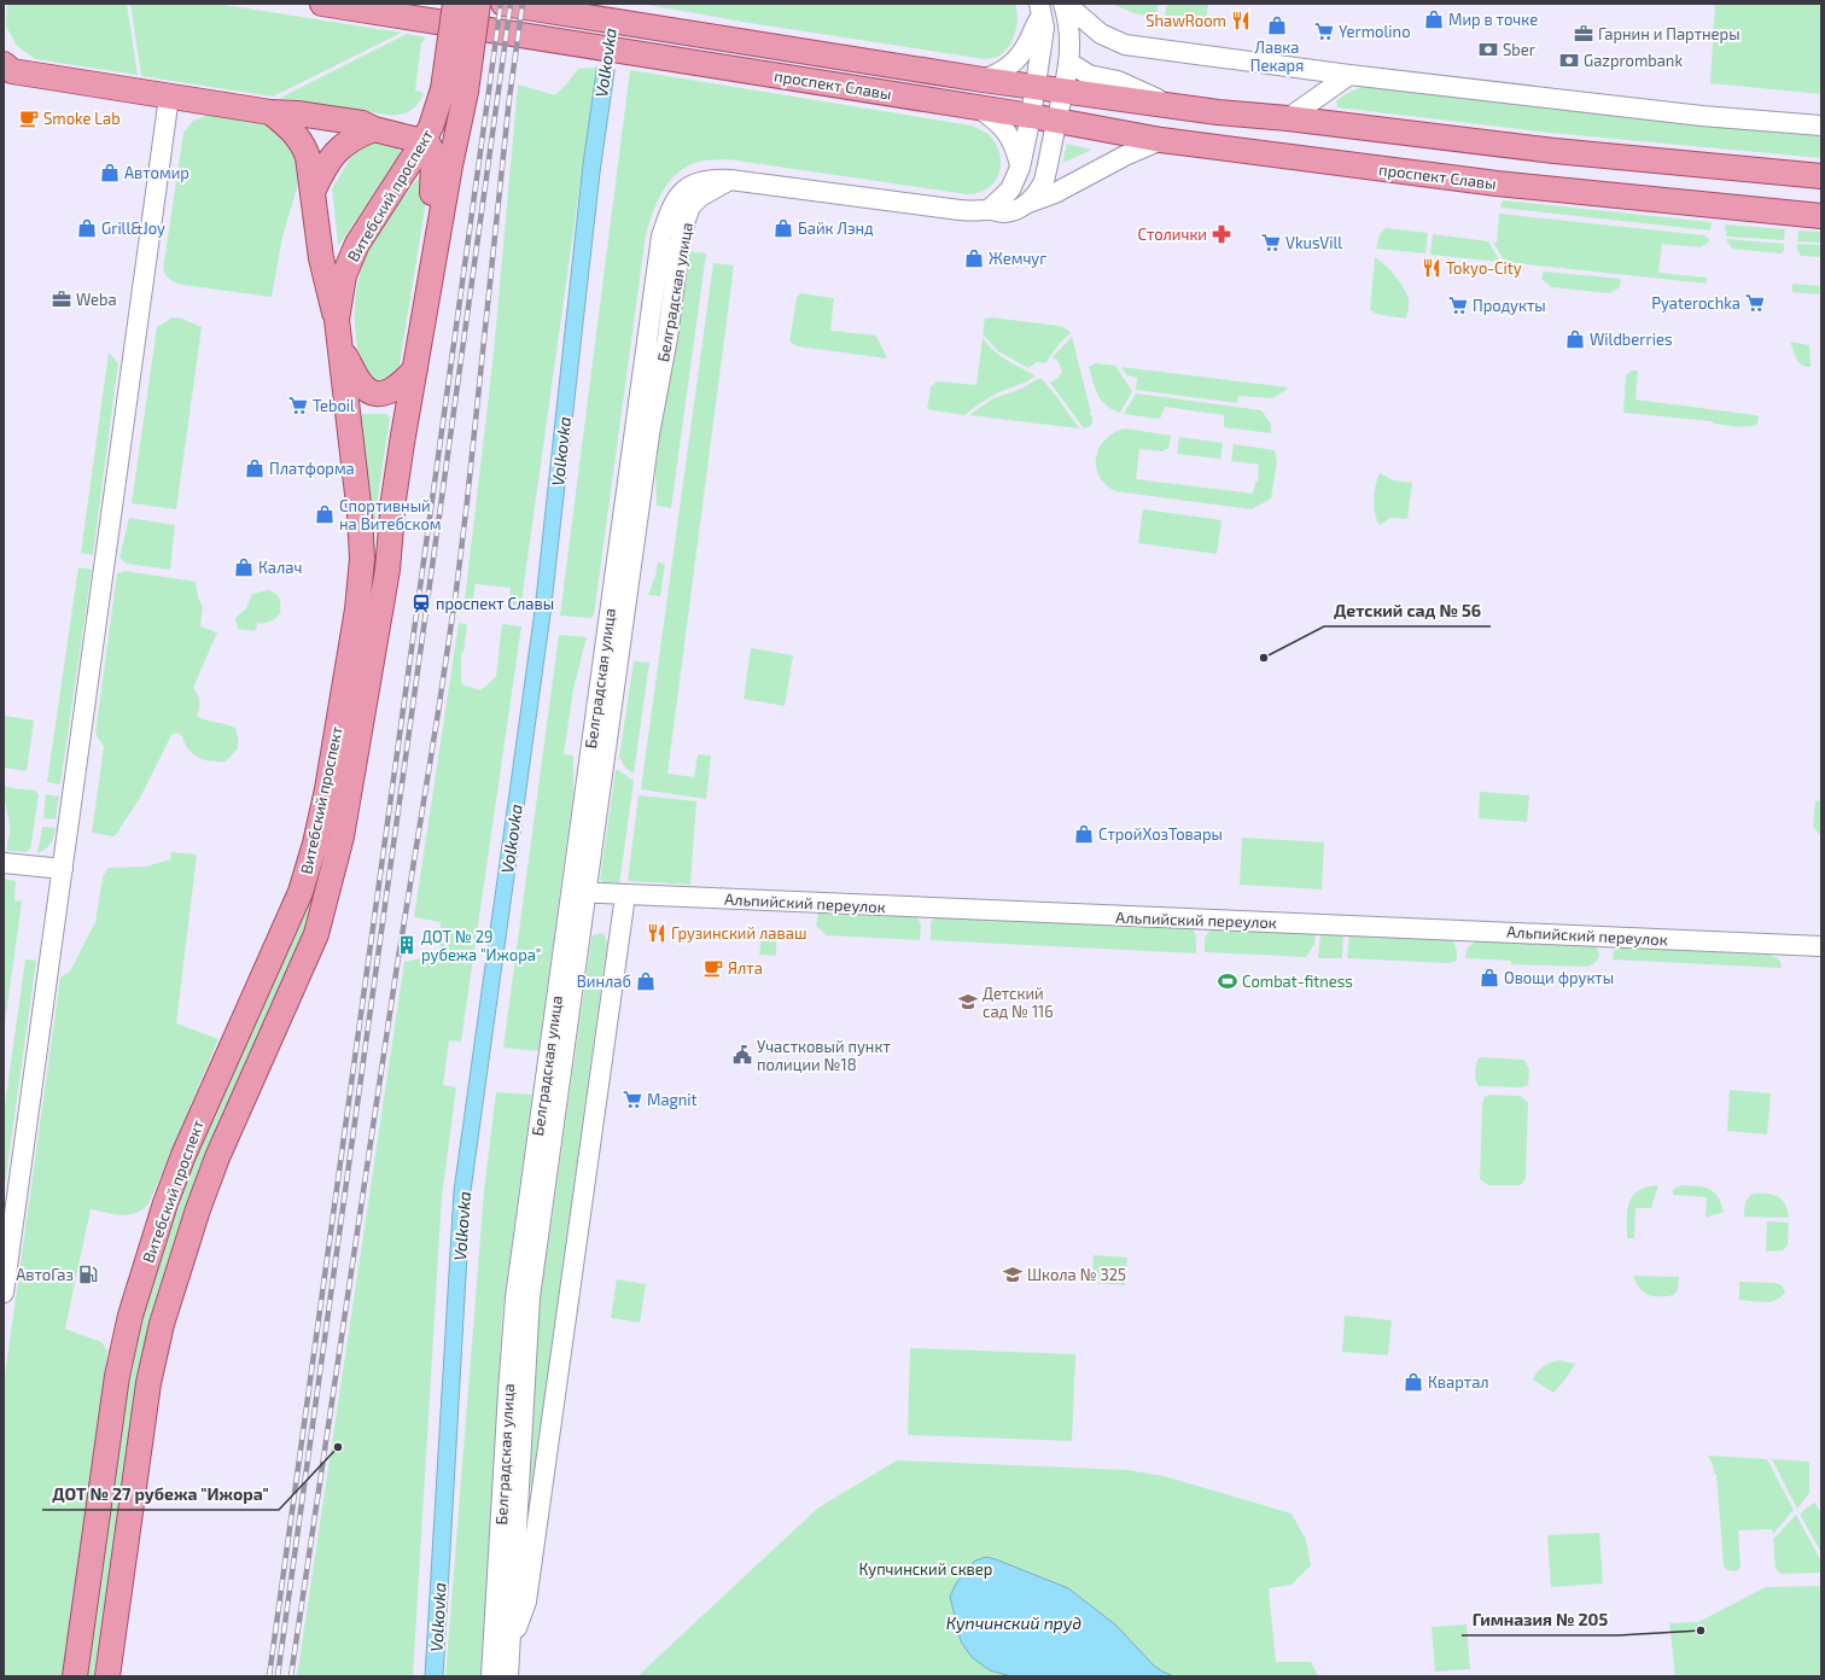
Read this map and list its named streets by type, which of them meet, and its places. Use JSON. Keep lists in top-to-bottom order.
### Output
{
  "streets": {
    "main road": ["проспект Славы", "Витебский проспект"],
    "street": ["Белградская улица", "Альпийский переулок"]
  },
  "crossings": [
    ["Белградская улица", "Альпийский переулок"]
  ],
  "water": ["Volkovka", "Купчинский пруд"],
  "parks": ["Купчинский сквер"],
  "places": {
    "shop": [
      "Мир в точке",
      "Лавка Пекаря",
      "Автомир",
      "Grill&Joy",
      "Байк Лэнд",
      "Жемчуг",
      "Wildberries",
      "Платформа",
      "Спортивный на Витебском",
      "Калач",
      "СтройХозТовары",
      "Овощи фрукты",
      "Винлаб",
      "Квартал"
    ],
    "restaurant": ["ShawRoom", "Tokyo-City", "Грузинский лаваш"],
    "supermarket": [
      "Yermolino",
      "VkusVill",
      "Pyaterochka",
      "Продукты",
      "Teboil",
      "Magnit"
    ],
    "office": ["Гарнин и Партнеры", "Weba"],
    "bank": ["Sber", "Gazprombank"],
    "cafe": ["Smoke Lab", "Ялта"],
    "pharmacy": ["Столички"],
    "station": ["проспект Славы"],
    "other": ["Детский сад № 56", "ДОТ № 27 рубежа \"Ижора\"", "Гимназия № 205"],
    "building": ["ДОТ № 29 рубежа \"Ижора\""],
    "sports": ["Combat-fitness"],
    "school or university": ["Детский сад № 116", "Школа № 325"],
    "public building": ["Участковый пункт полиции №18"],
    "fuel station": ["АвтоГаз"]
  }
}
